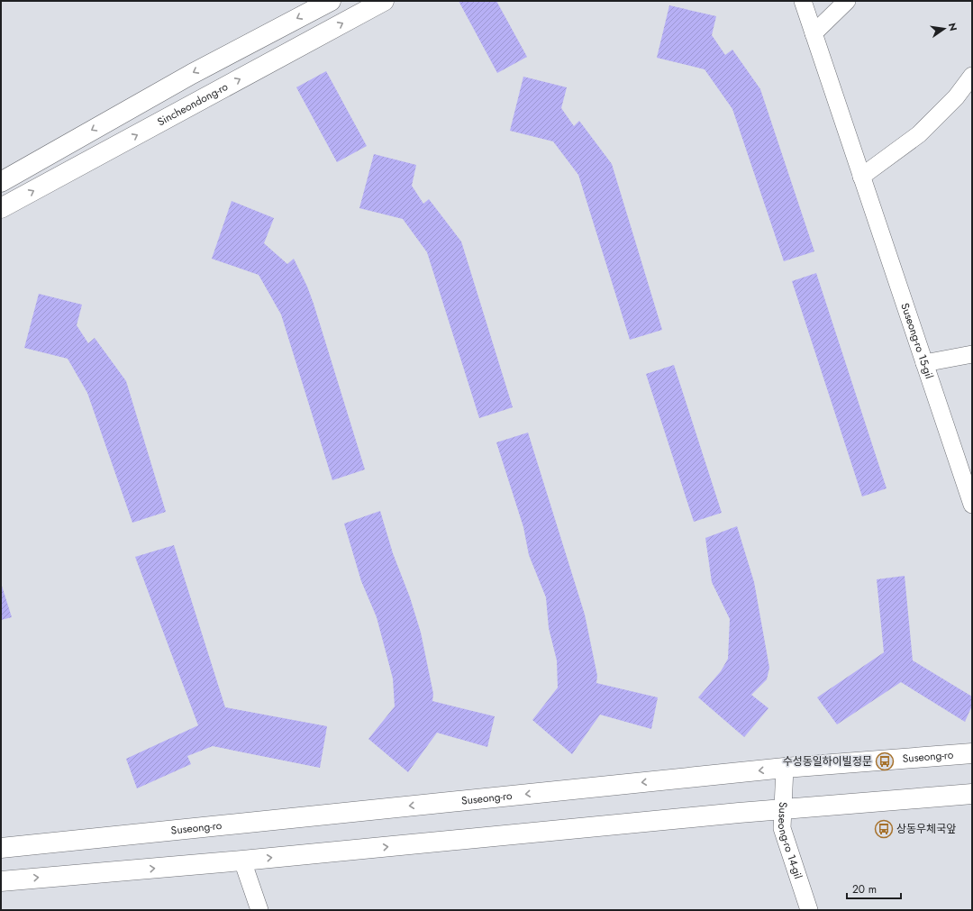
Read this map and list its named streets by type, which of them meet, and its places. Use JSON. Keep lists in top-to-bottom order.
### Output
{
  "streets": {
    "main road": ["Sincheondong-ro", "Suseong-ro"],
    "street": ["Suseong-ro 15-gil", "Suseong-ro 14-gil"]
  },
  "crossings": [
    ["Suseong-ro", "Suseong-ro 14-gil"]
  ],
  "places": {
    "bus stop": ["수성동일하이빌정문", "상동우체국앞"]
  },
  "scale_bar": "20 m",
  "north": "right"
}
